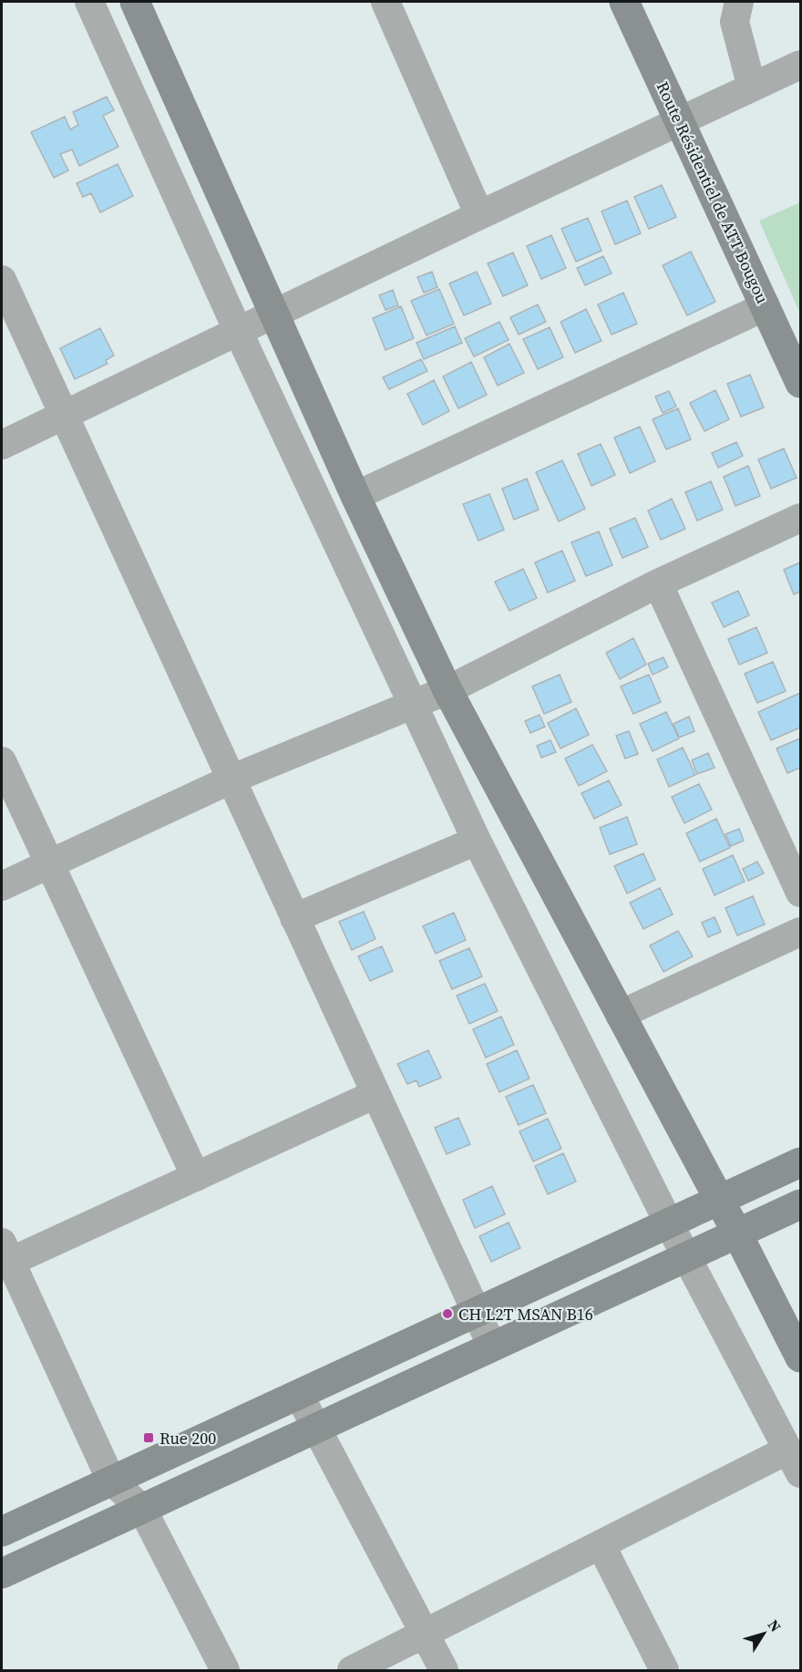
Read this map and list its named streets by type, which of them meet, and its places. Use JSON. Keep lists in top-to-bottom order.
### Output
{
  "streets": {
    "street": ["Route Résidentiel de ATT Bougou"]
  },
  "places": {
    "other": ["CH L2T MSAN B16"],
    "transit": ["Rue 200"]
  },
  "north": "top right"
}
